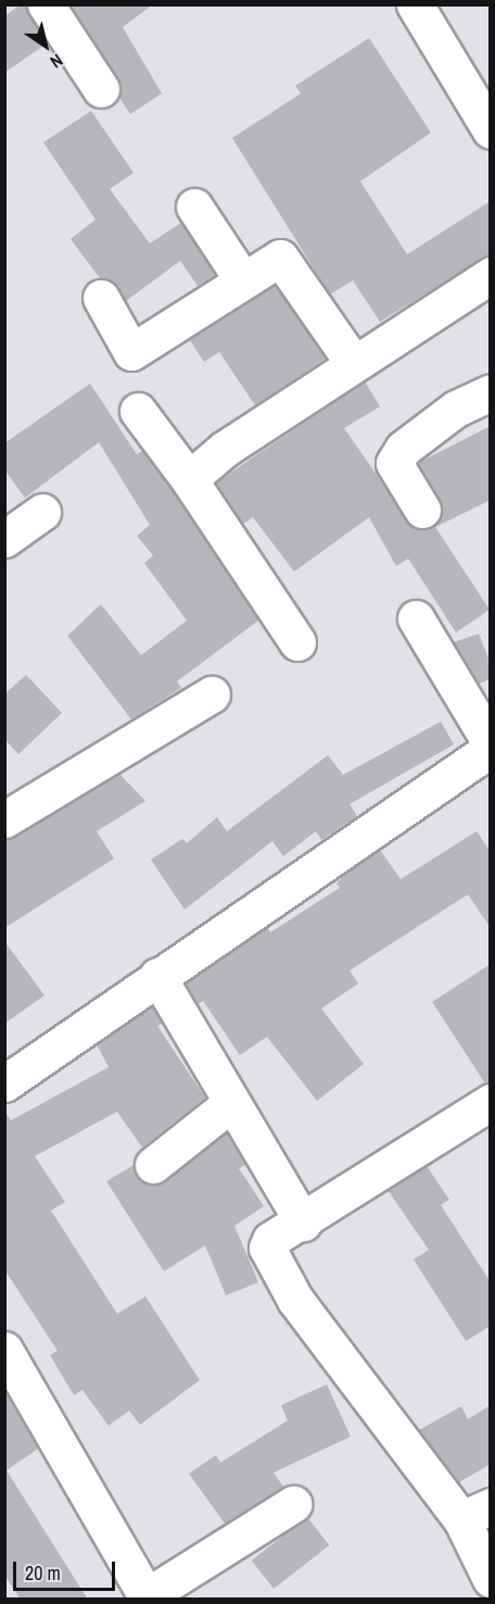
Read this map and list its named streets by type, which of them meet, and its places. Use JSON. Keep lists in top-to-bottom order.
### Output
{
  "scale_bar": "20 m",
  "north": "bottom right"
}
